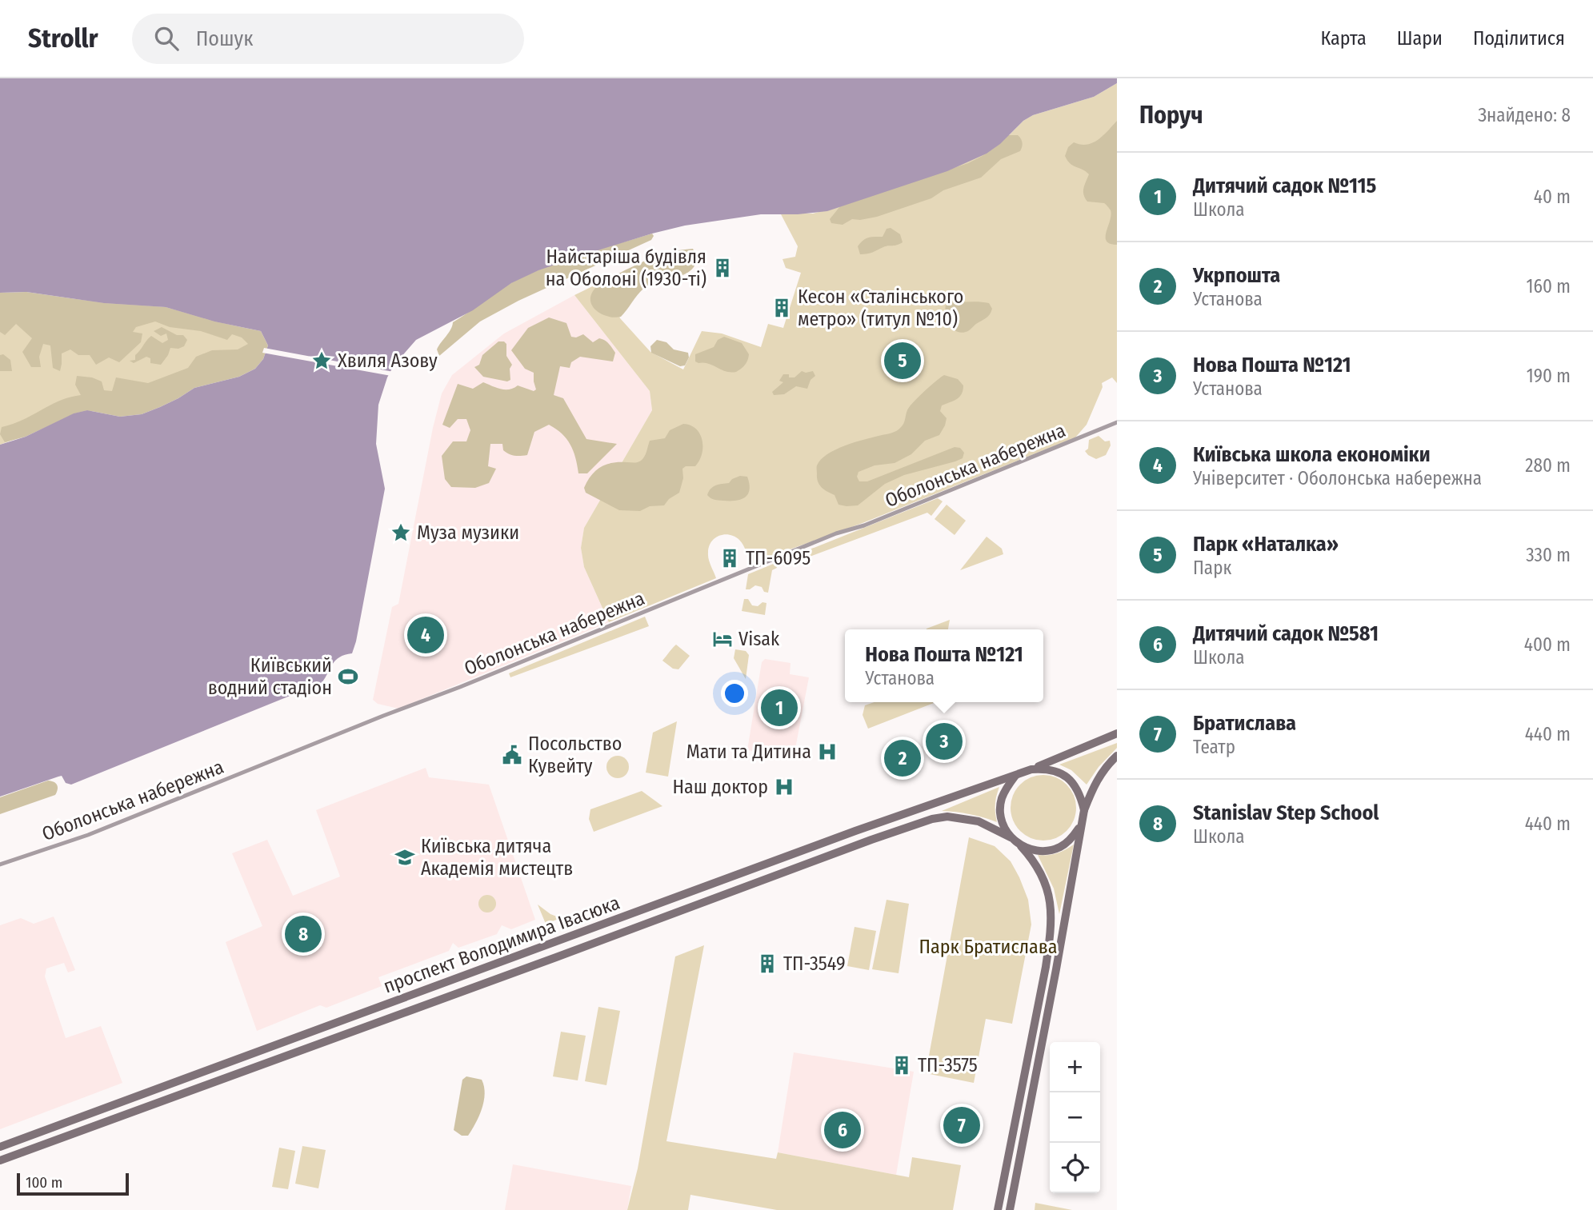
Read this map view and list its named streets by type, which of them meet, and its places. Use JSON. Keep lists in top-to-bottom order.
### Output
{
  "streets": {
    "main road": ["проспект Володимира Івасюка"],
    "street": ["Оболонська набережна"]
  },
  "parks": ["Парк Братислава"],
  "places": {
    "building": [
      "Найстаріша будівля на Оболоні (1930-ті)",
      "Кесон «Сталінського метро» (титул №10)",
      "ТП-6095",
      "ТП-3549",
      "ТП-3575"
    ],
    "place": ["Хвиля Азову", "Муза музики"],
    "hotel": ["Visak"],
    "sports": ["Київський водний стадіон"],
    "hospital": ["Мати та Дитина", "Наш доктор"],
    "public building": ["Посольство Кувейту"],
    "school or university": ["Київська дитяча Академія мистецтв"]
  },
  "scale_bar": "100 m",
  "page": {
    "header": "Strollr",
    "search": "Пошук",
    "nav": ["Карта", "Шари", "Поділитися"],
    "heading": ["Поруч", "Знайдено: 8"],
    "list": [
      {
        "mark": "1",
        "name": "Дитячий садок №115",
        "note": "Школа",
        "value": "40 m"
      },
      {
        "mark": "2",
        "name": "Укрпошта",
        "note": "Установа",
        "value": "160 m"
      },
      {
        "mark": "3",
        "name": "Нова Пошта №121",
        "note": "Установа",
        "value": "190 m"
      },
      {
        "mark": "4",
        "name": "Київська школа економіки",
        "note": "Університет · Оболонська набережна",
        "value": "280 m"
      },
      {
        "mark": "5",
        "name": "Парк «Наталка»",
        "note": "Парк",
        "value": "330 m"
      },
      {
        "mark": "6",
        "name": "Дитячий садок №581",
        "note": "Школа",
        "value": "400 m"
      },
      {
        "mark": "7",
        "name": "Братислава",
        "note": "Театр",
        "value": "440 m"
      },
      {
        "mark": "8",
        "name": "Stanislav Step School",
        "note": "Школа",
        "value": "440 m"
      }
    ],
    "pins": [
      "5",
      "4",
      "1",
      "3",
      "2",
      "8",
      "7",
      "6"
    ],
    "popup": ["Нова Пошта №121", "Установа"],
    "map_buttons": ["+", "−"],
    "scale": "100 m"
  }
}
